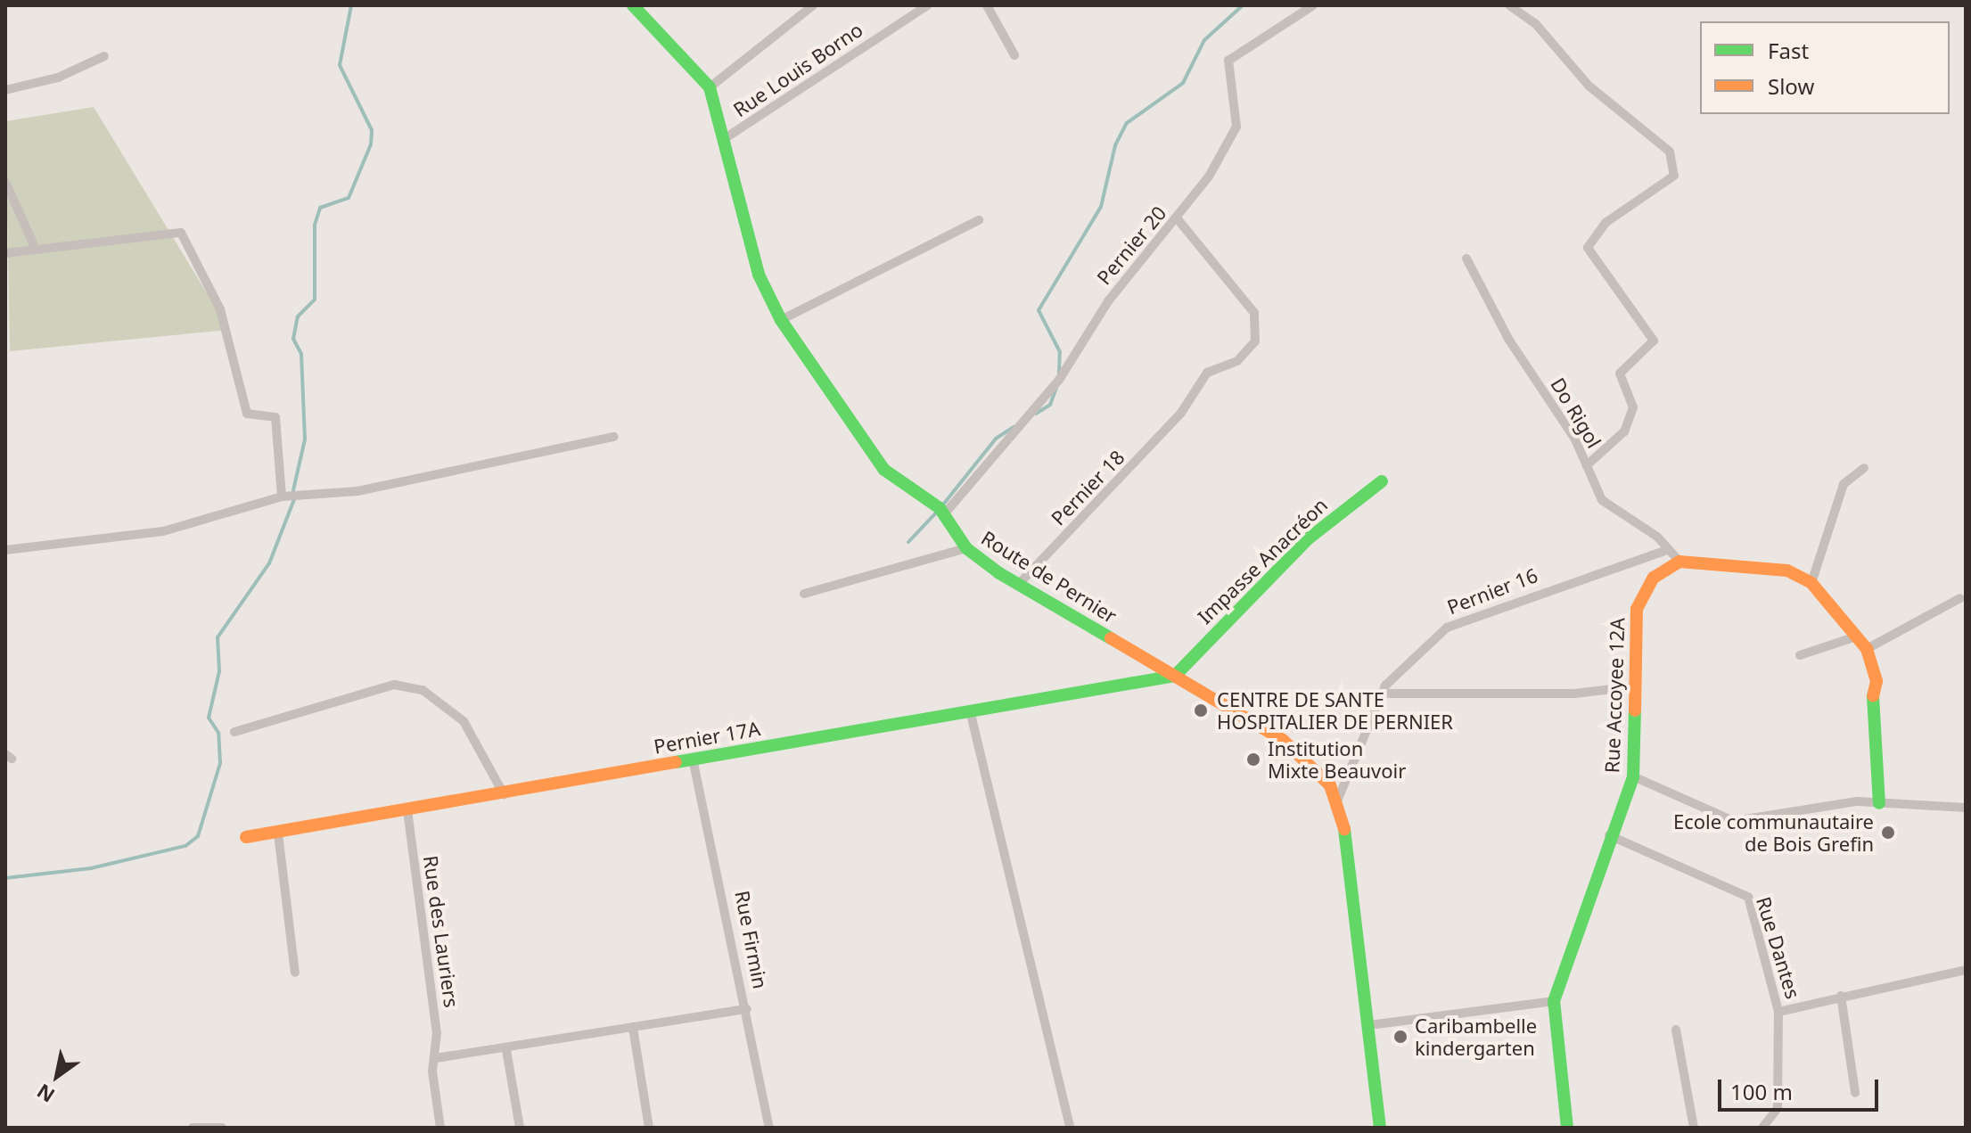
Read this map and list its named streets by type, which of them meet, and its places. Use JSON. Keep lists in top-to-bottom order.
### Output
{
  "streets": {
    "street": [
      "Rue Louis Borno",
      "Pernier 20",
      "Do Rigol",
      "Pernier 18",
      "Impasse Anacréon",
      "Route de Pernier",
      "Pernier 16",
      "Rue Accoyee 12A",
      "Pernier 17A",
      "Rue des Lauriers",
      "Rue Firmin",
      "Rue Dantes"
    ]
  },
  "crossings": [
    ["Rue Louis Borno", "Route de Pernier"],
    ["Pernier 20", "Pernier 18"],
    ["Pernier 20", "Route de Pernier"],
    ["Do Rigol", "Pernier 16"],
    ["Do Rigol", "Rue Accoyee 12A"],
    ["Pernier 18", "Route de Pernier"],
    ["Impasse Anacréon", "Route de Pernier"],
    ["Impasse Anacréon", "Pernier 17A"],
    ["Route de Pernier", "Pernier 16"],
    ["Route de Pernier", "Pernier 17A"],
    ["Rue Accoyee 12A", "Rue Dantes"],
    ["Pernier 17A", "Rue des Lauriers"],
    ["Pernier 17A", "Rue Firmin"]
  ],
  "places": [
    "CENTRE DE SANTE HOSPITALIER DE PERNIER",
    "Institution Mixte Beauvoir",
    "Ecole communautaire de Bois Grefin",
    "Caribambelle kindergarten"
  ],
  "legend": ["Fast", "Slow"],
  "scale_bar": "100 m",
  "north": "bottom left"
}
